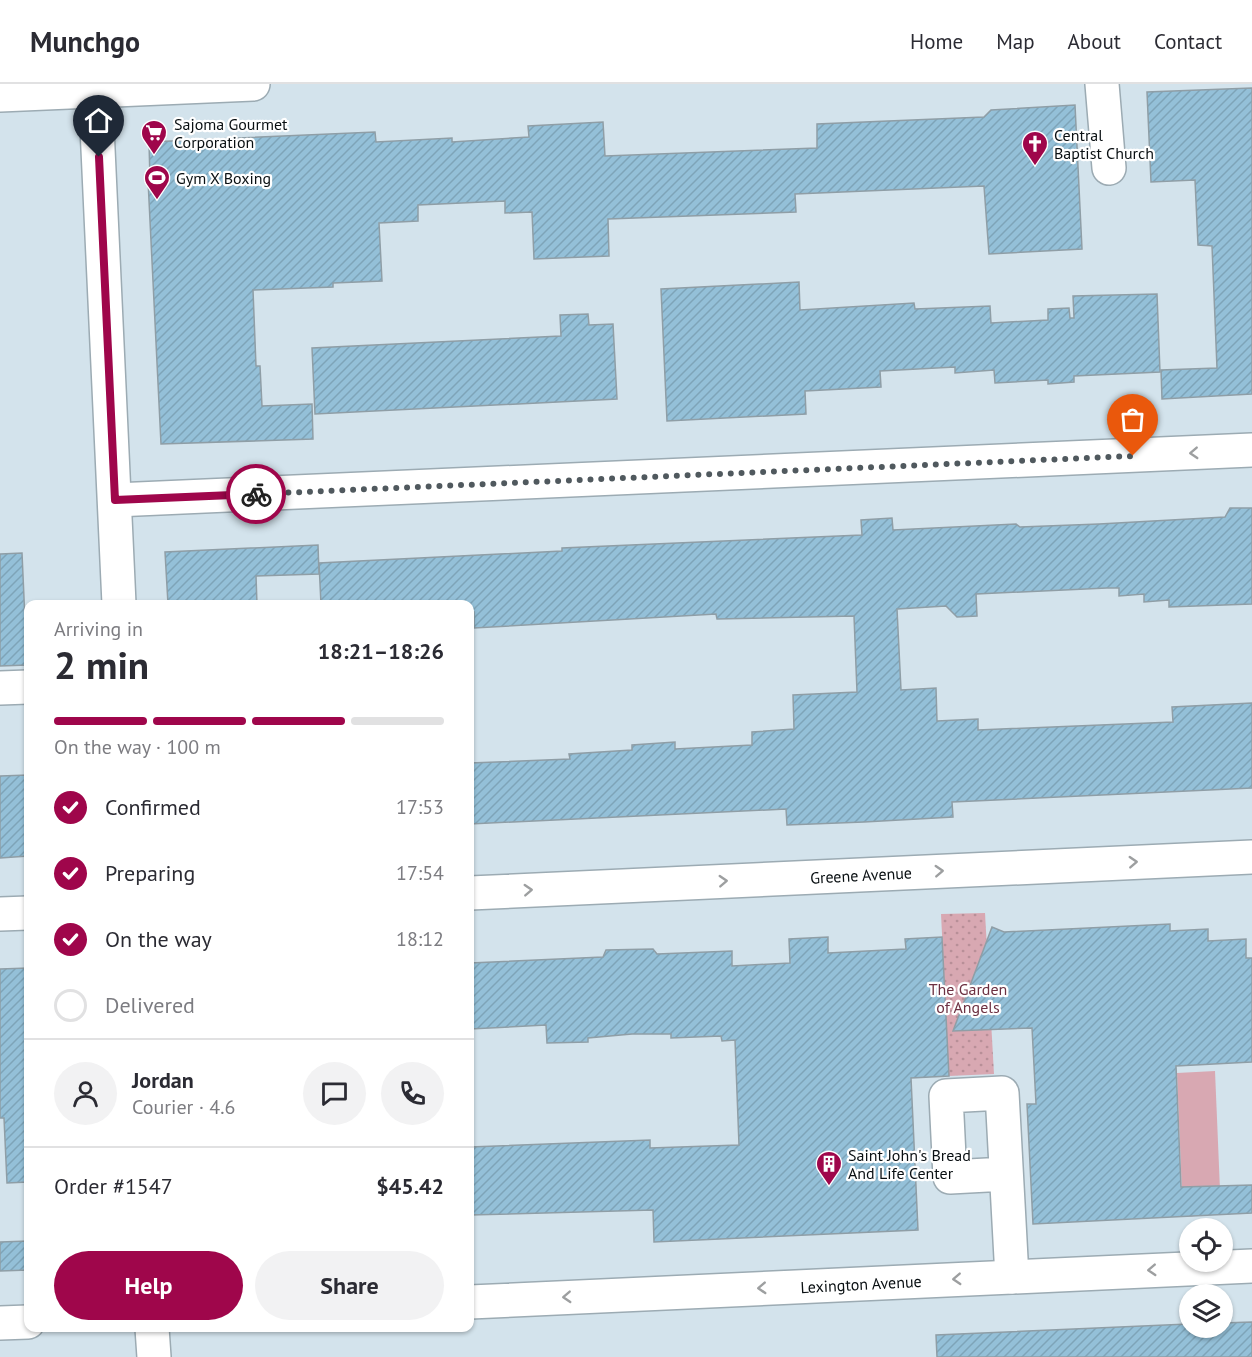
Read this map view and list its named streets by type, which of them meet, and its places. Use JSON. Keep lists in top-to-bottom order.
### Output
{
  "streets": {
    "street": ["Greene Avenue", "Lexington Avenue"]
  },
  "one_way": ["Greene Avenue", "Lexington Avenue"],
  "parks": ["The Garden of Angels"],
  "places": {
    "supermarket": ["Sajoma Gourmet Corporation"],
    "church": ["Central Baptist Church"],
    "sports": ["Gym X Boxing"],
    "building": ["Saint John's Bread And Life Center"]
  },
  "page": {
    "header": "Munchgo",
    "nav": [
      "Home",
      "Map",
      "About",
      "Contact"
    ],
    "heading": ["2 min", "Arriving in", "18:21–18:26"],
    "panel": [
      "Jordan",
      "Courier · 4.6",
      "Order #1547",
      "$45.42"
    ],
    "bar": "On the way · 100 m",
    "list": [
      ["Confirmed", "17:53"],
      ["Preparing", "17:54"],
      ["On the way", "18:12"],
      "Delivered"
    ],
    "buttons": ["Help", "Share"]
  }
}
